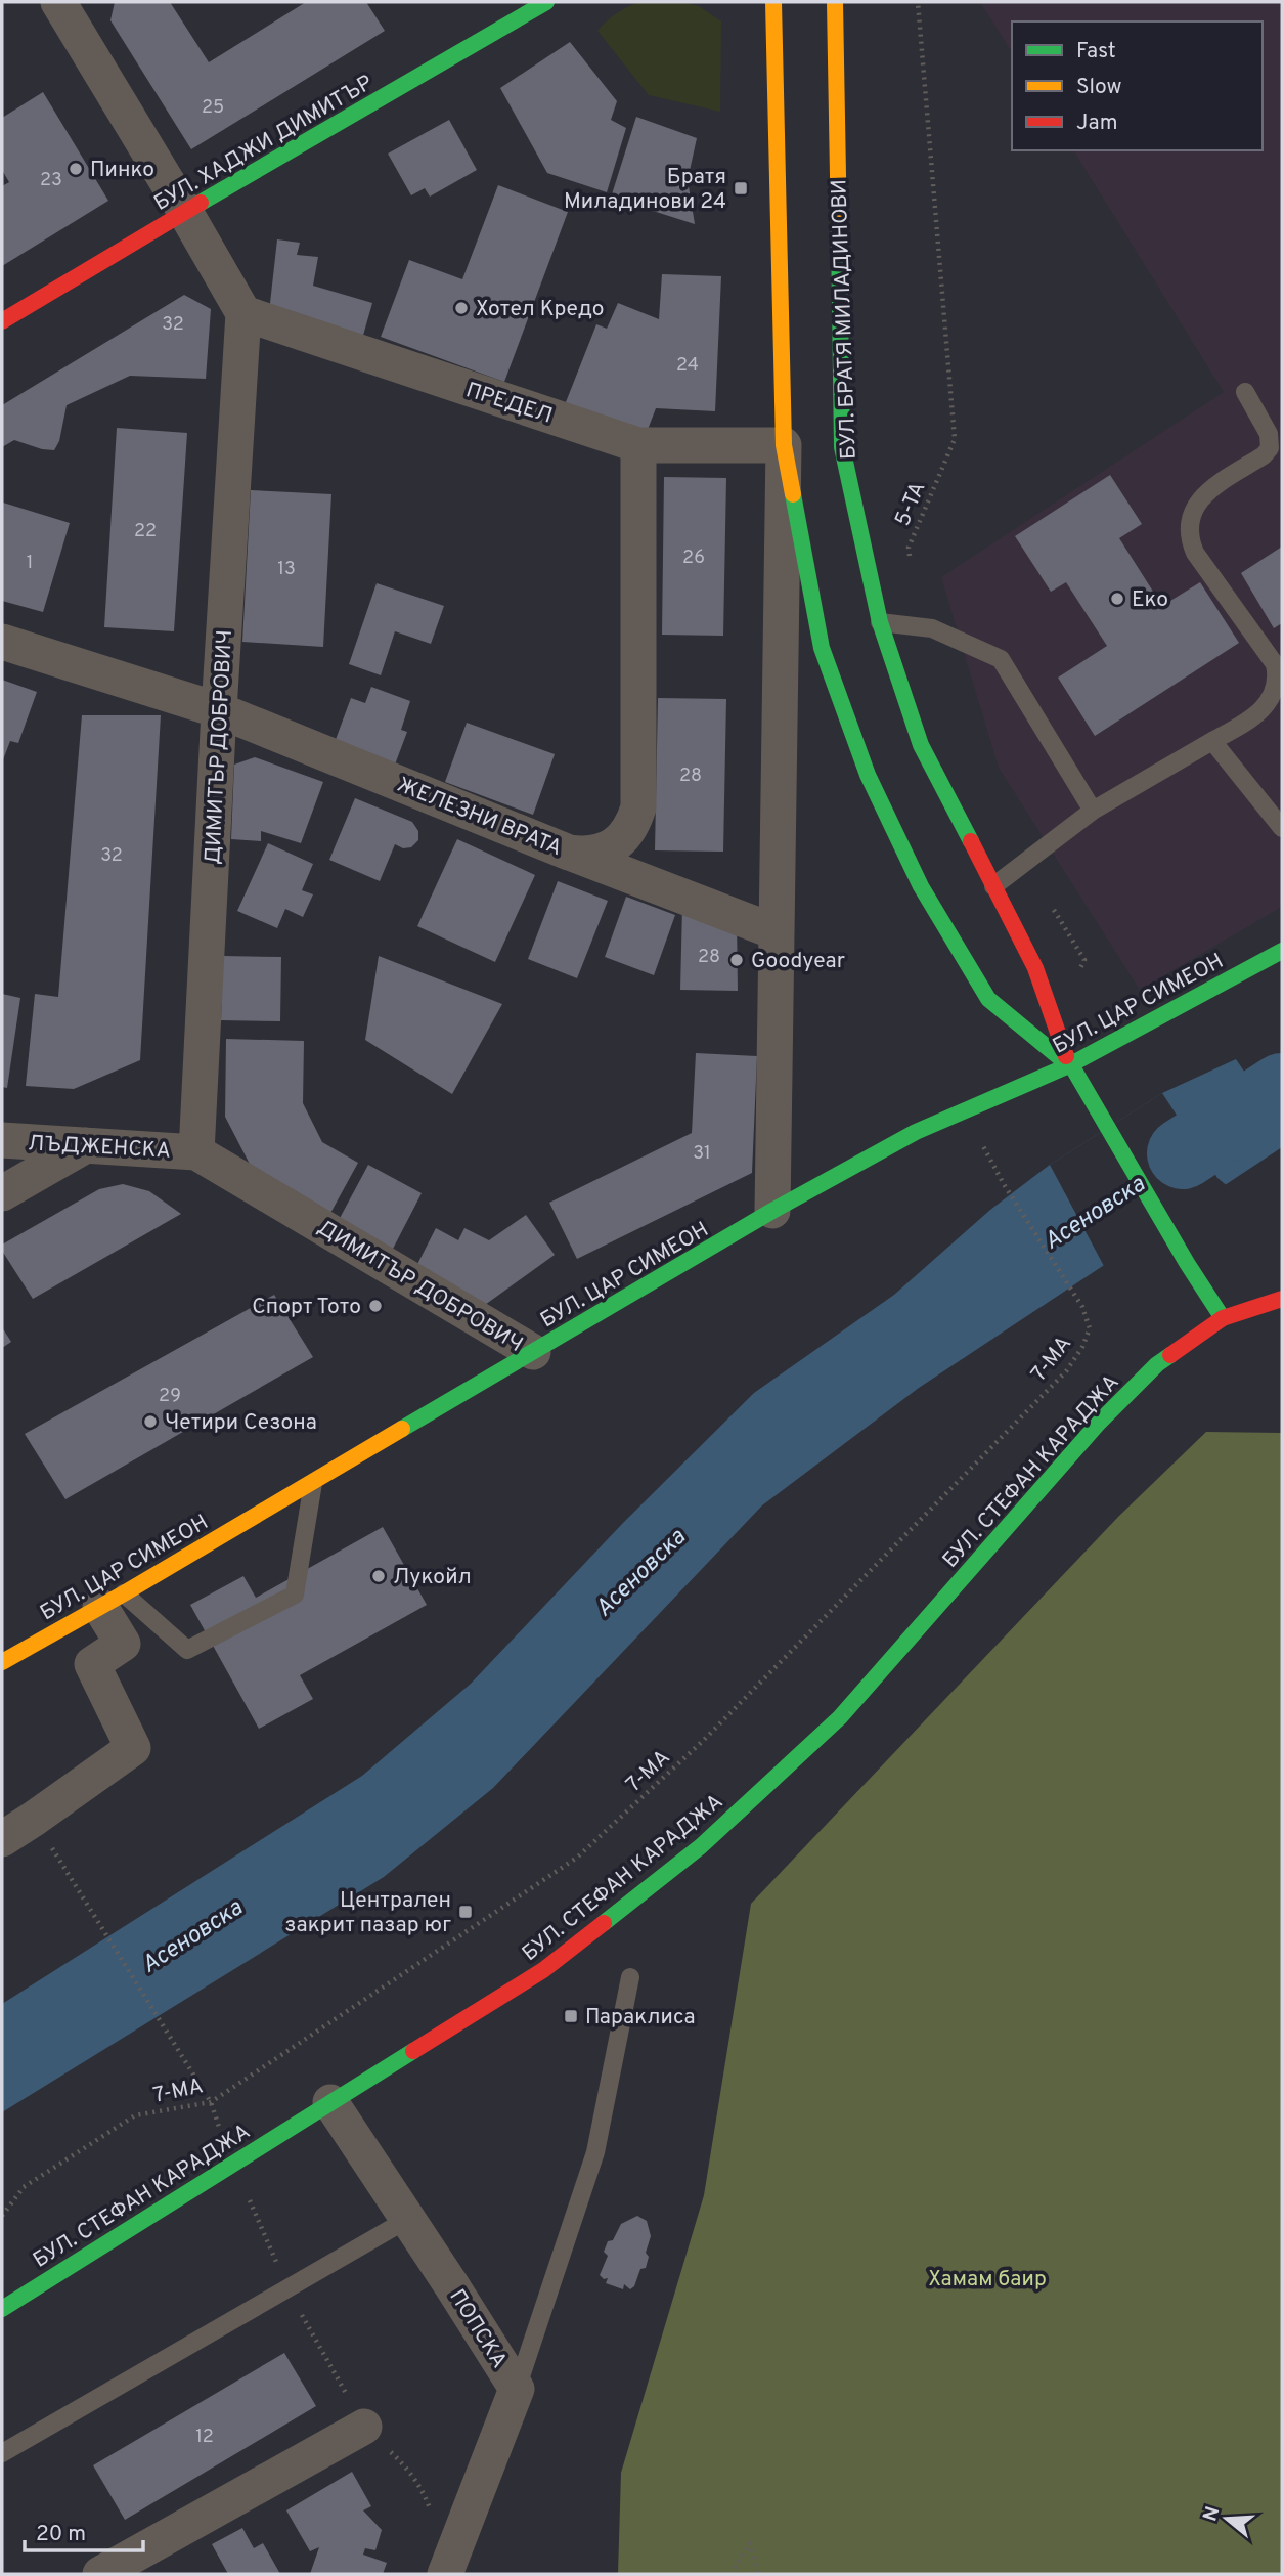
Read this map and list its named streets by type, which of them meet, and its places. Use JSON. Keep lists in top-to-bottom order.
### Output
{
  "streets": {
    "main road": [
      "БУЛ. ХАДЖИ ДИМИТЪР",
      "БУЛ. БРАТЯ МИЛАДИНОВИ",
      "БУЛ. ЦАР СИМЕОН",
      "БУЛ. СТЕФАН КАРАДЖА"
    ],
    "street": [
      "ПРЕДЕЛ",
      "ДИМИТЪР ДОБРОВИЧ",
      "ЖЕЛЕЗНИ ВРАТА",
      "ЛЪДЖЕНСКА",
      "ПОПСКА"
    ],
    "path": ["5-ТА", "7-МА"]
  },
  "crossings": [
    ["БУЛ. БРАТЯ МИЛАДИНОВИ", "ПРЕДЕЛ"],
    ["БУЛ. БРАТЯ МИЛАДИНОВИ", "БУЛ. ЦАР СИМЕОН"],
    ["БУЛ. БРАТЯ МИЛАДИНОВИ", "БУЛ. СТЕФАН КАРАДЖА"],
    ["ПРЕДЕЛ", "ДИМИТЪР ДОБРОВИЧ"],
    ["ПРЕДЕЛ", "ЖЕЛЕЗНИ ВРАТА"],
    ["ДИМИТЪР ДОБРОВИЧ", "ЖЕЛЕЗНИ ВРАТА"],
    ["ДИМИТЪР ДОБРОВИЧ", "БУЛ. ЦАР СИМЕОН"],
    ["ДИМИТЪР ДОБРОВИЧ", "ЛЪДЖЕНСКА"],
    ["БУЛ. СТЕФАН КАРАДЖА", "ПОПСКА"]
  ],
  "water": ["Асеновска"],
  "parks": ["Хамам баир"],
  "places": {
    "other": [
      "Пинко",
      "Хотел Кредо",
      "Еко",
      "Goodyear",
      "Спорт Тото",
      "Четири Сезона",
      "Лукойл"
    ],
    "transit": ["Братя Миладинови 24", "Централен закрит пазар юг", "Параклиса"]
  },
  "house_numbers": [
    "25",
    "23",
    "32",
    "24",
    "22",
    "26",
    "1",
    "13",
    "28",
    "32",
    "28",
    "31",
    "29",
    "12"
  ],
  "legend": ["Fast", "Slow", "Jam"],
  "scale_bar": "20 m",
  "north": "left"
}
